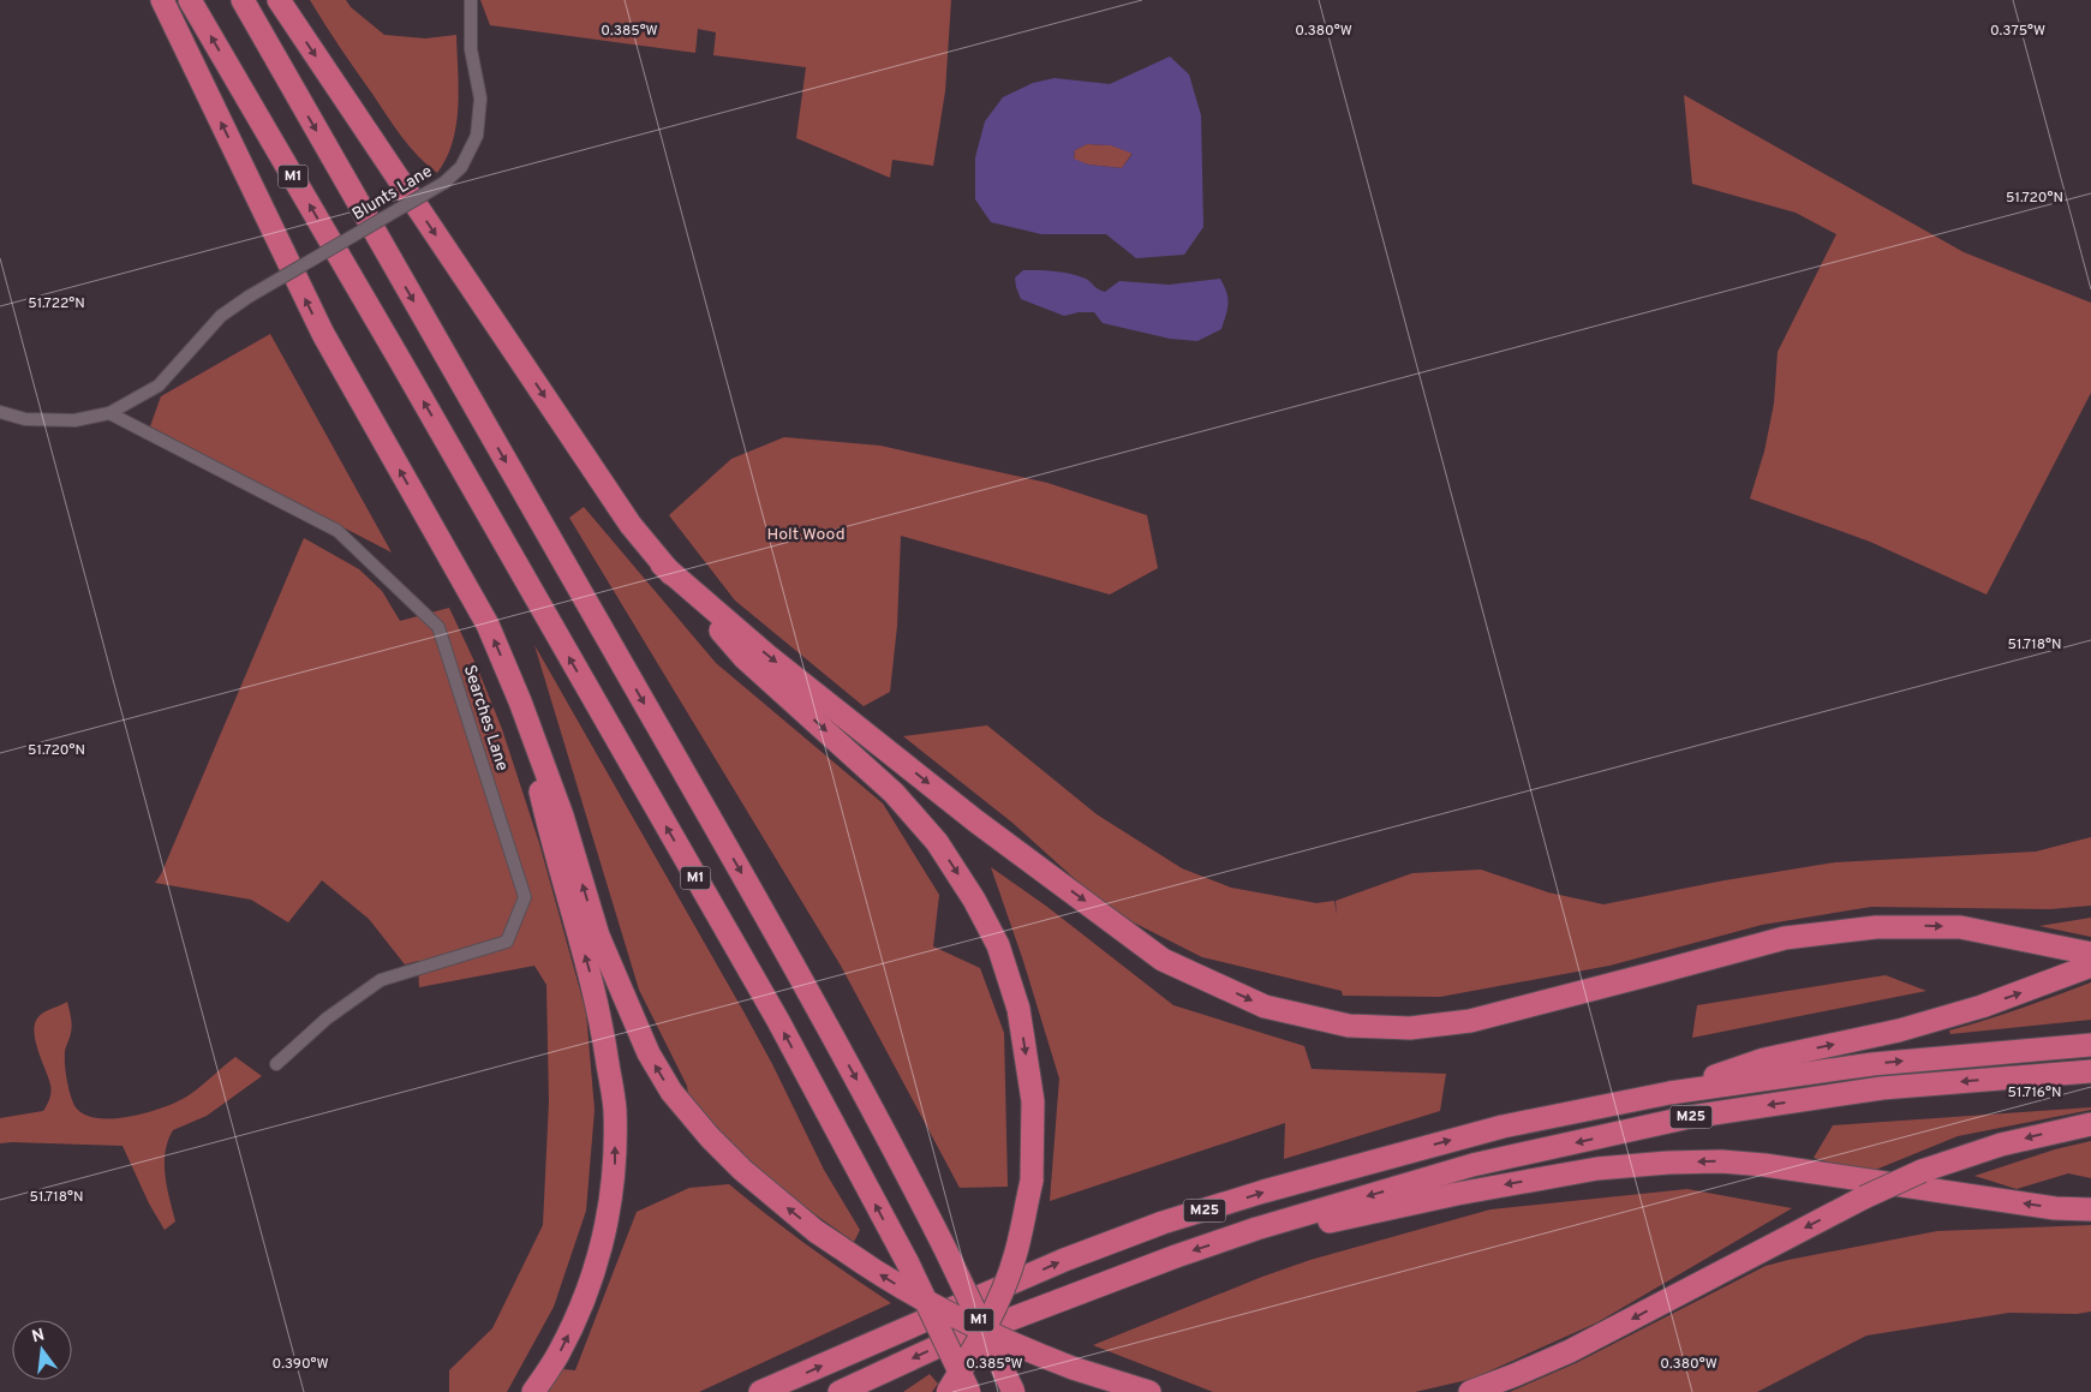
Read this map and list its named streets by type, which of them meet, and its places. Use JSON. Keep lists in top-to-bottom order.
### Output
{
  "streets": {
    "highway": ["M1", "M25"],
    "street": ["Blunts Lane", "Searches Lane"]
  },
  "crossings": [
    ["Blunts Lane", "Searches Lane"]
  ],
  "parks": ["Holt Wood"],
  "north": "top",
  "coordinates": [
    "0.385°W",
    "0.380°W",
    "0.375°W",
    "51.720°N",
    "51.722°N",
    "51.718°N",
    "51.716°N",
    "0.390°W"
  ]
}
